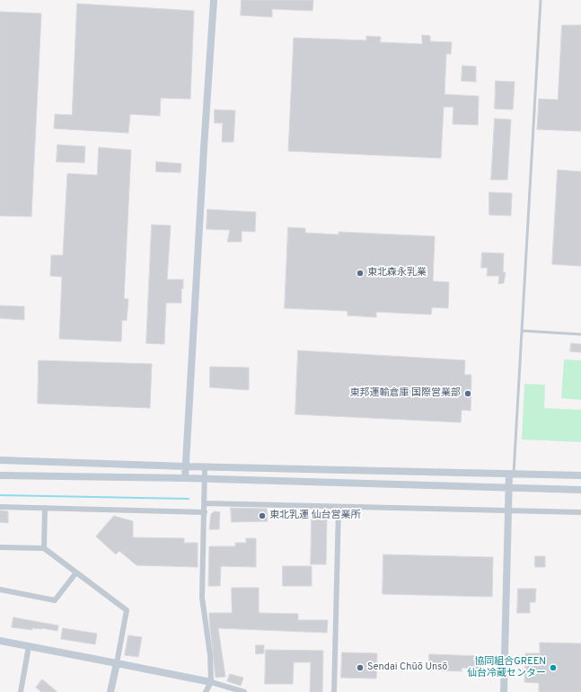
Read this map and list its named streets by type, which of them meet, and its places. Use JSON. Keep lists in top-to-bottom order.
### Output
{
  "places": [
    "東北森永乳業",
    "東邦運輸倉庫 国際営業部",
    "東北乳運 仙台営業所",
    "Sendai Chūō Unsō",
    "協同組合GREEN 仙台冷蔵センター"
  ]
}
